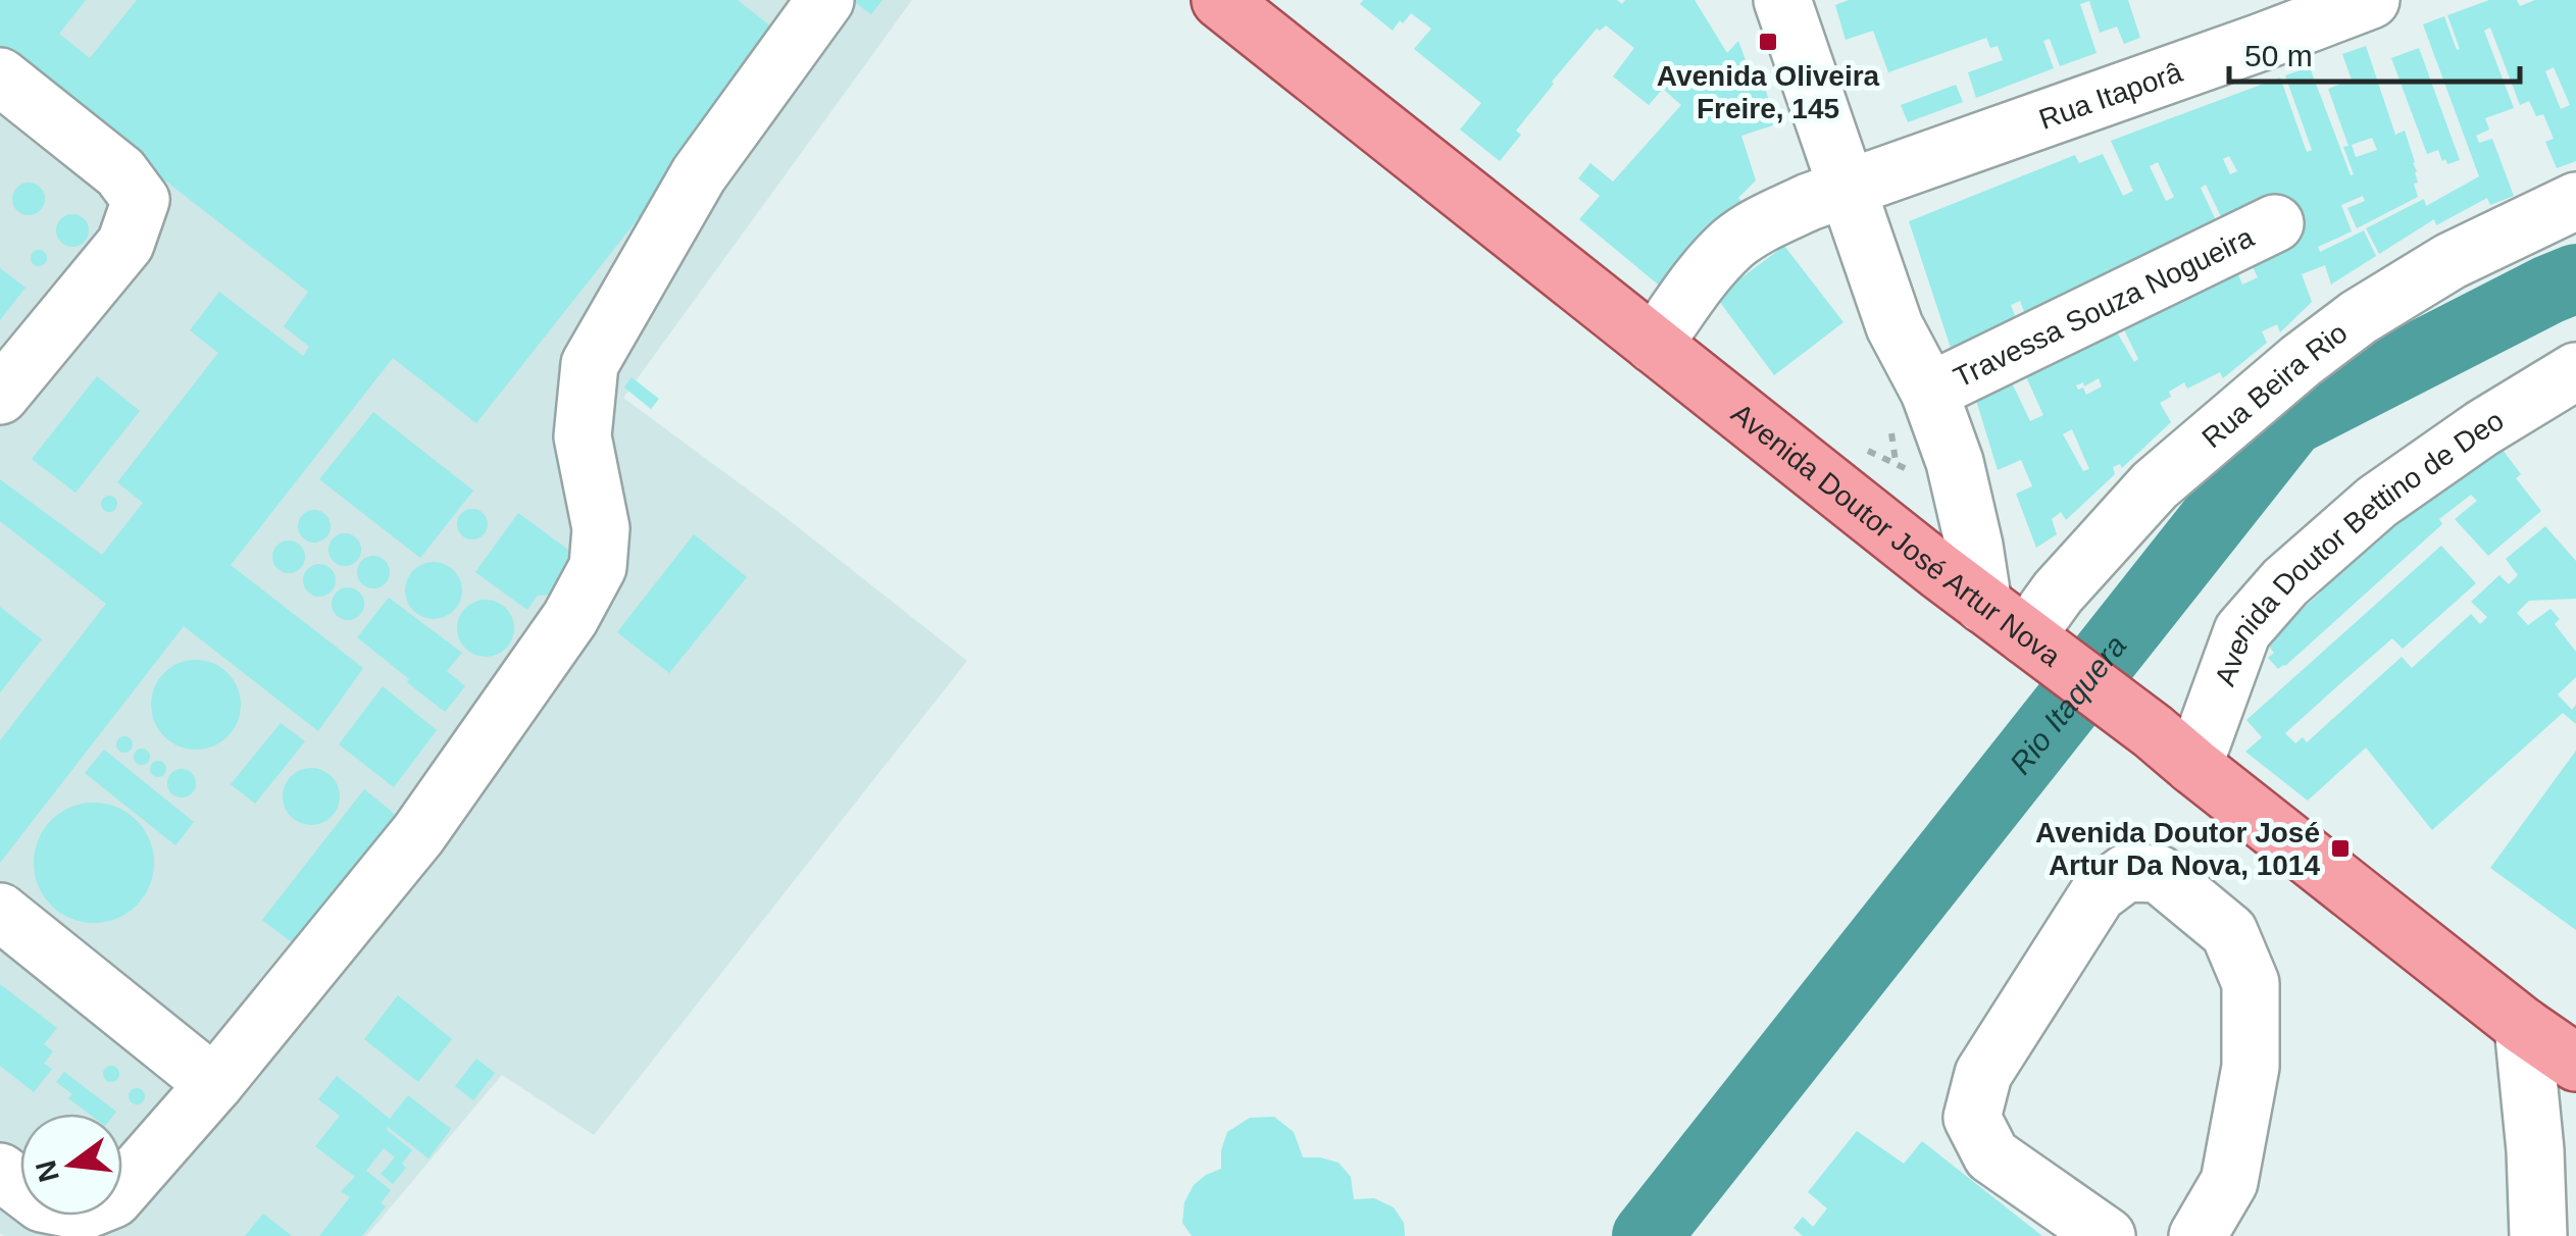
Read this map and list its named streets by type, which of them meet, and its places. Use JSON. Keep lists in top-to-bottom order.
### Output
{
  "streets": {
    "main road": ["Avenida Doutor José Artur Nova"],
    "street": [
      "Rua Itaporâ",
      "Travessa Souza Nogueira",
      "Rua Beira Rio",
      "Avenida Doutor Bettino de Deo"
    ]
  },
  "crossings": [
    ["Rua Itaporâ", "Avenida Doutor José Artur Nova"],
    ["Rua Beira Rio", "Avenida Doutor José Artur Nova"],
    ["Avenida Doutor José Artur Nova", "Avenida Doutor Bettino de Deo"]
  ],
  "water": ["Rio Itaquera"],
  "places": {
    "transit": ["Avenida Oliveira Freire, 145", "Avenida Doutor José Artur Da Nova, 1014"]
  },
  "scale_bar": "50 m",
  "north": "left"
}
